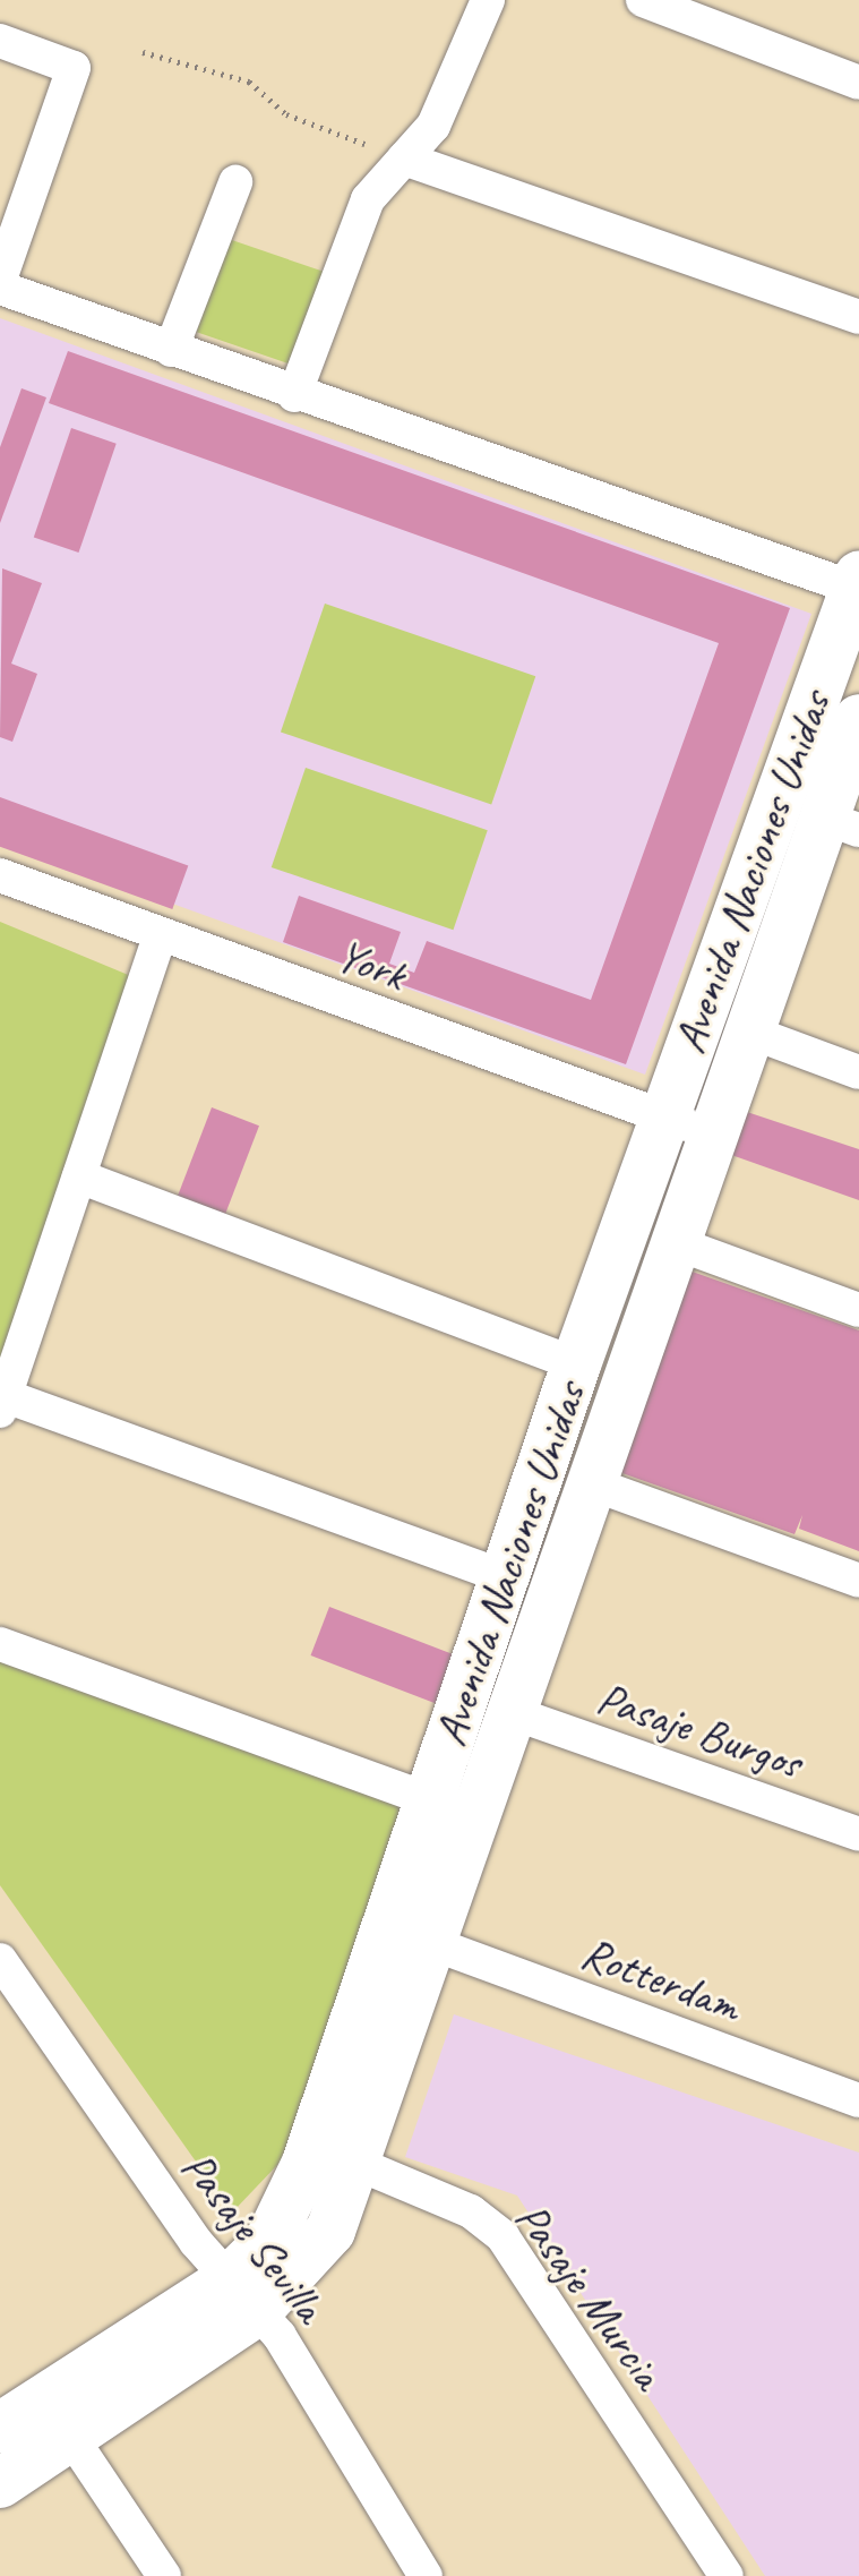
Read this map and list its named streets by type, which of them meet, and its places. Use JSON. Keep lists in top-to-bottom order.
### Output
{
  "streets": {
    "street": [
      "Avenida Naciones Unidas",
      "York",
      "Pasaje Burgos",
      "Rotterdam",
      "Pasaje Sevilla",
      "Pasaje Murcia"
    ]
  },
  "crossings": [
    ["Avenida Naciones Unidas", "York"],
    ["Avenida Naciones Unidas", "Pasaje Burgos"],
    ["Avenida Naciones Unidas", "Rotterdam"],
    ["Avenida Naciones Unidas", "Pasaje Sevilla"],
    ["Avenida Naciones Unidas", "Pasaje Murcia"]
  ]
}
